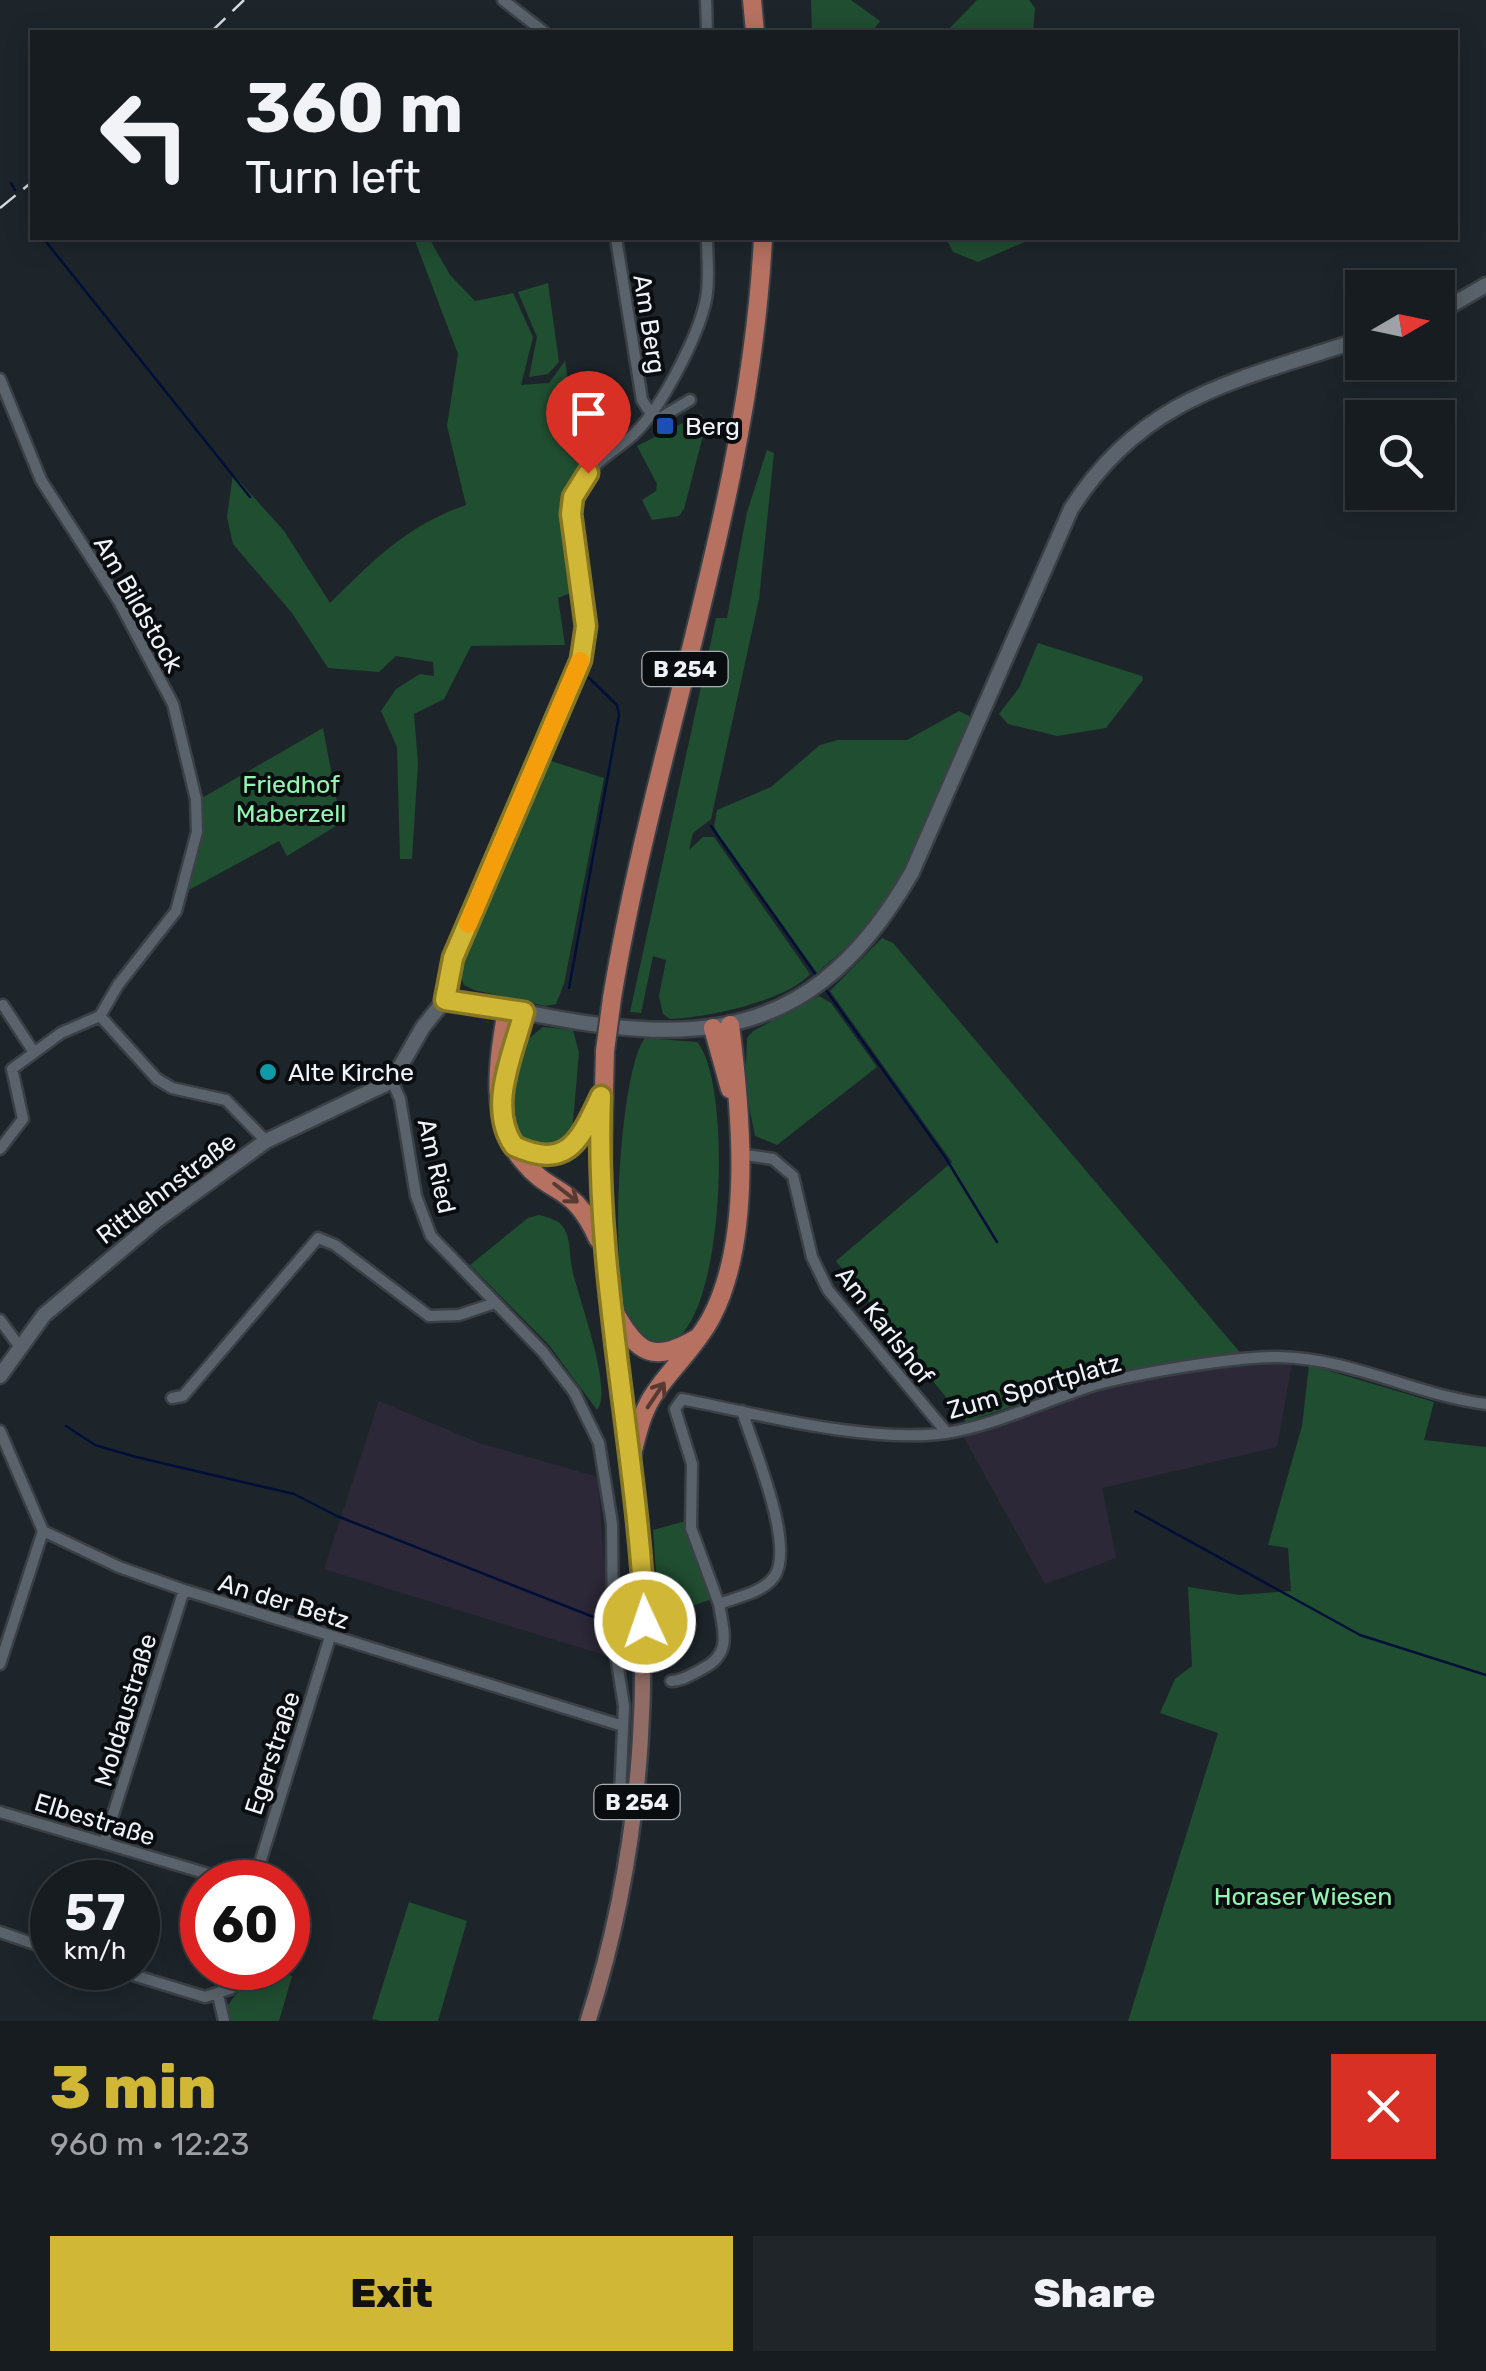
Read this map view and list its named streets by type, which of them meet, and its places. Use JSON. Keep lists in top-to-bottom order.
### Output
{
  "streets": {
    "highway": ["B 254"],
    "street": [
      "Am Berg",
      "Am Bildstock",
      "Am Ried",
      "Rittlehnstraße",
      "Am Karlshof",
      "Zum Sportplatz",
      "An der Betz",
      "Moldaustraße",
      "Egerstraße",
      "Elbestraße"
    ]
  },
  "crossings": [
    ["Am Ried", "Rittlehnstraße"],
    ["Am Ried", "An der Betz"],
    ["Am Karlshof", "Zum Sportplatz"],
    ["An der Betz", "Moldaustraße"],
    ["An der Betz", "Egerstraße"],
    ["Moldaustraße", "Elbestraße"]
  ],
  "parks": ["Friedhof Maberzell", "Horaser Wiesen"],
  "places": {
    "transit": ["Berg"],
    "other": ["Alte Kirche"]
  },
  "north": "right",
  "page": {
    "turn": ["360 m", "Turn left"],
    "speed": "57 km/h",
    "limit": "60",
    "heading": ["3 min", "960 m · 12:23"],
    "buttons": ["Exit", "Share"]
  }
}
